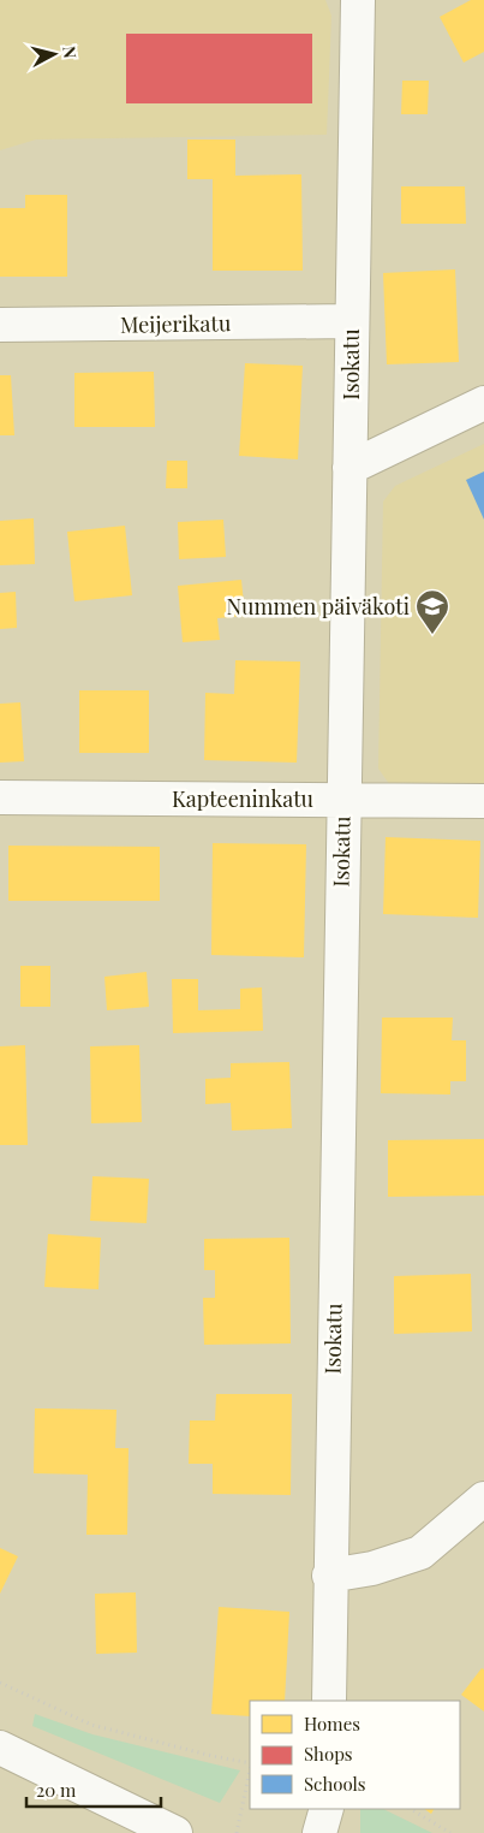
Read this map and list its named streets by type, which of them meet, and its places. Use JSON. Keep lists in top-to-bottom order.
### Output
{
  "streets": {
    "street": ["Meijerikatu", "Isokatu", "Kapteeninkatu"]
  },
  "crossings": [
    ["Meijerikatu", "Isokatu"],
    ["Isokatu", "Kapteeninkatu"]
  ],
  "places": {
    "school or university": ["Nummen päiväkoti"]
  },
  "legend": ["Homes", "Shops", "Schools"],
  "scale_bar": "20 m",
  "north": "right"
}
